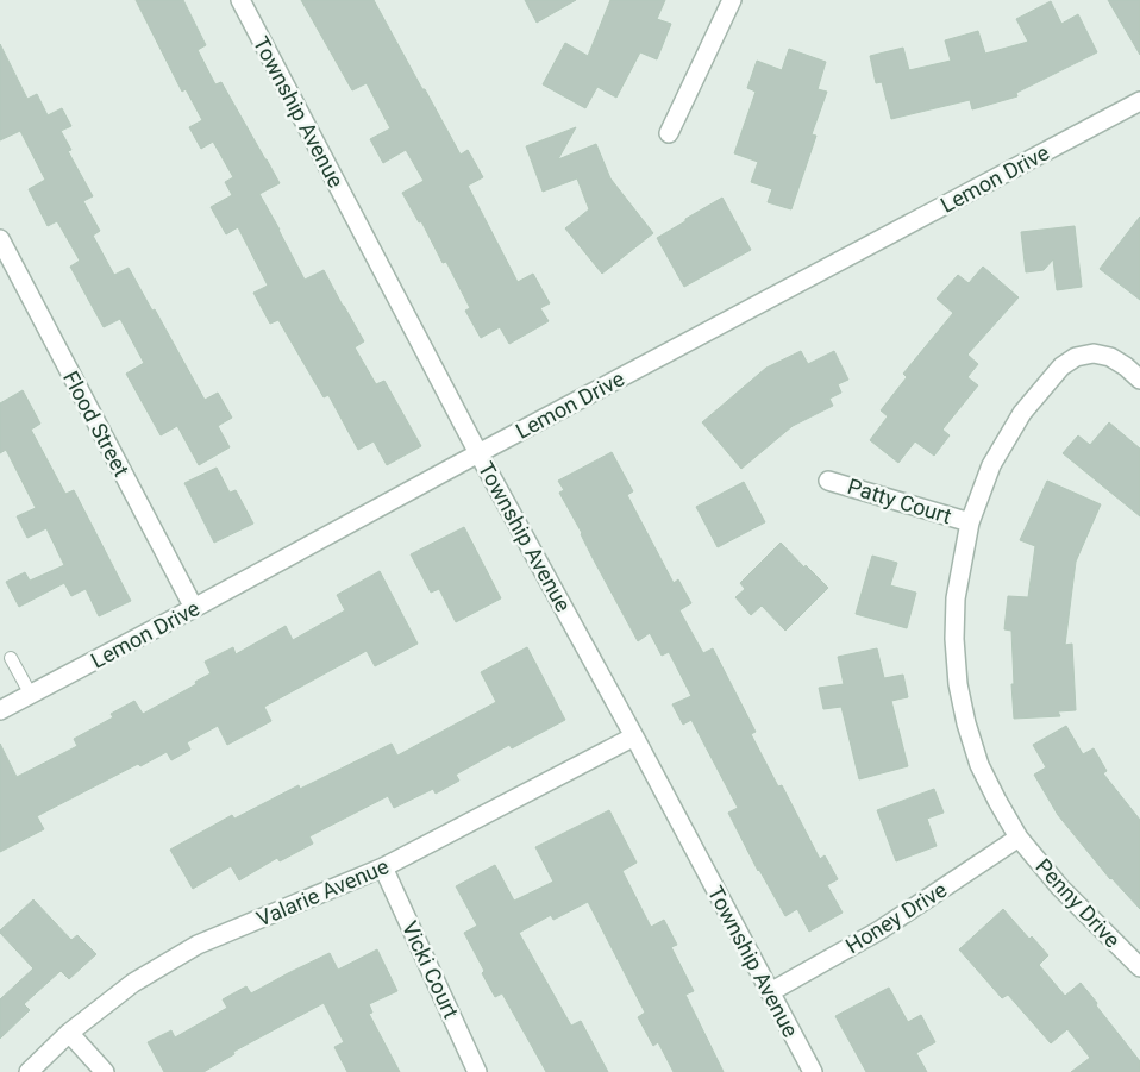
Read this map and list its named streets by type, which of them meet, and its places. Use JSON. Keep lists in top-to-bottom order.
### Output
{
  "streets": {
    "street": [
      "Township Avenue",
      "Lemon Drive",
      "Flood Street",
      "Patty Court",
      "Valarie Avenue",
      "Penny Drive",
      "Honey Drive",
      "Vicki Court"
    ]
  },
  "crossings": [
    ["Township Avenue", "Lemon Drive"],
    ["Township Avenue", "Valarie Avenue"],
    ["Township Avenue", "Honey Drive"],
    ["Lemon Drive", "Flood Street"],
    ["Patty Court", "Penny Drive"],
    ["Valarie Avenue", "Vicki Court"],
    ["Penny Drive", "Honey Drive"]
  ]
}
